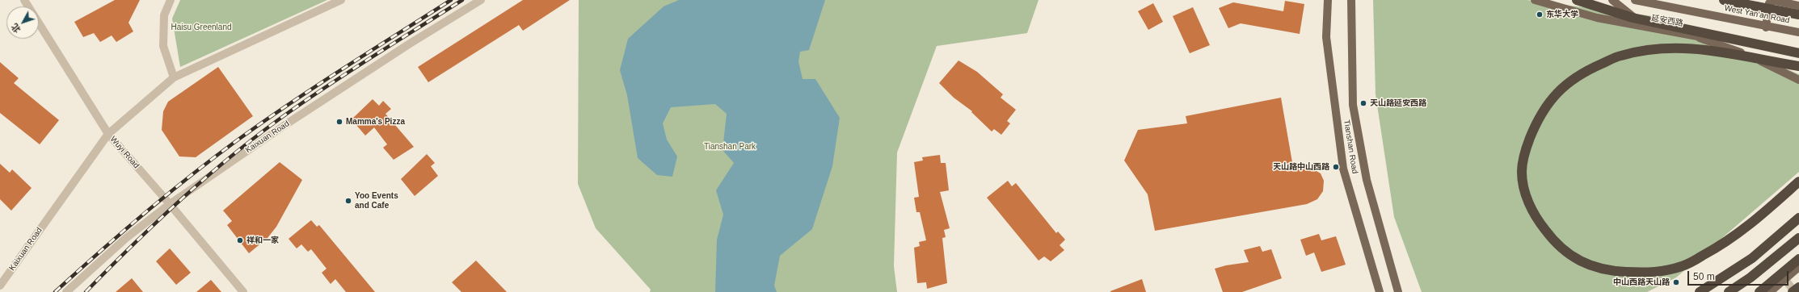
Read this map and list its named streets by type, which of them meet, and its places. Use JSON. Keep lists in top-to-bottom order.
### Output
{
  "streets": {
    "main road": ["West Yan'an Road", "延安西路", "Tianshan Road"],
    "street": ["Kaixuan Road", "Wuyi Road"]
  },
  "crossings": [
    ["Kaixuan Road", "Wuyi Road"]
  ],
  "parks": ["Haisu Greenland", "Tianshan Park"],
  "places": [
    "东华大学",
    "天山路延安西路",
    "Mamma's Pizza",
    "天山路中山西路",
    "Yoo Events and Cafe",
    "祥和一家",
    "中山西路天山路"
  ],
  "scale_bar": "50 m",
  "north": "bottom left"
}
